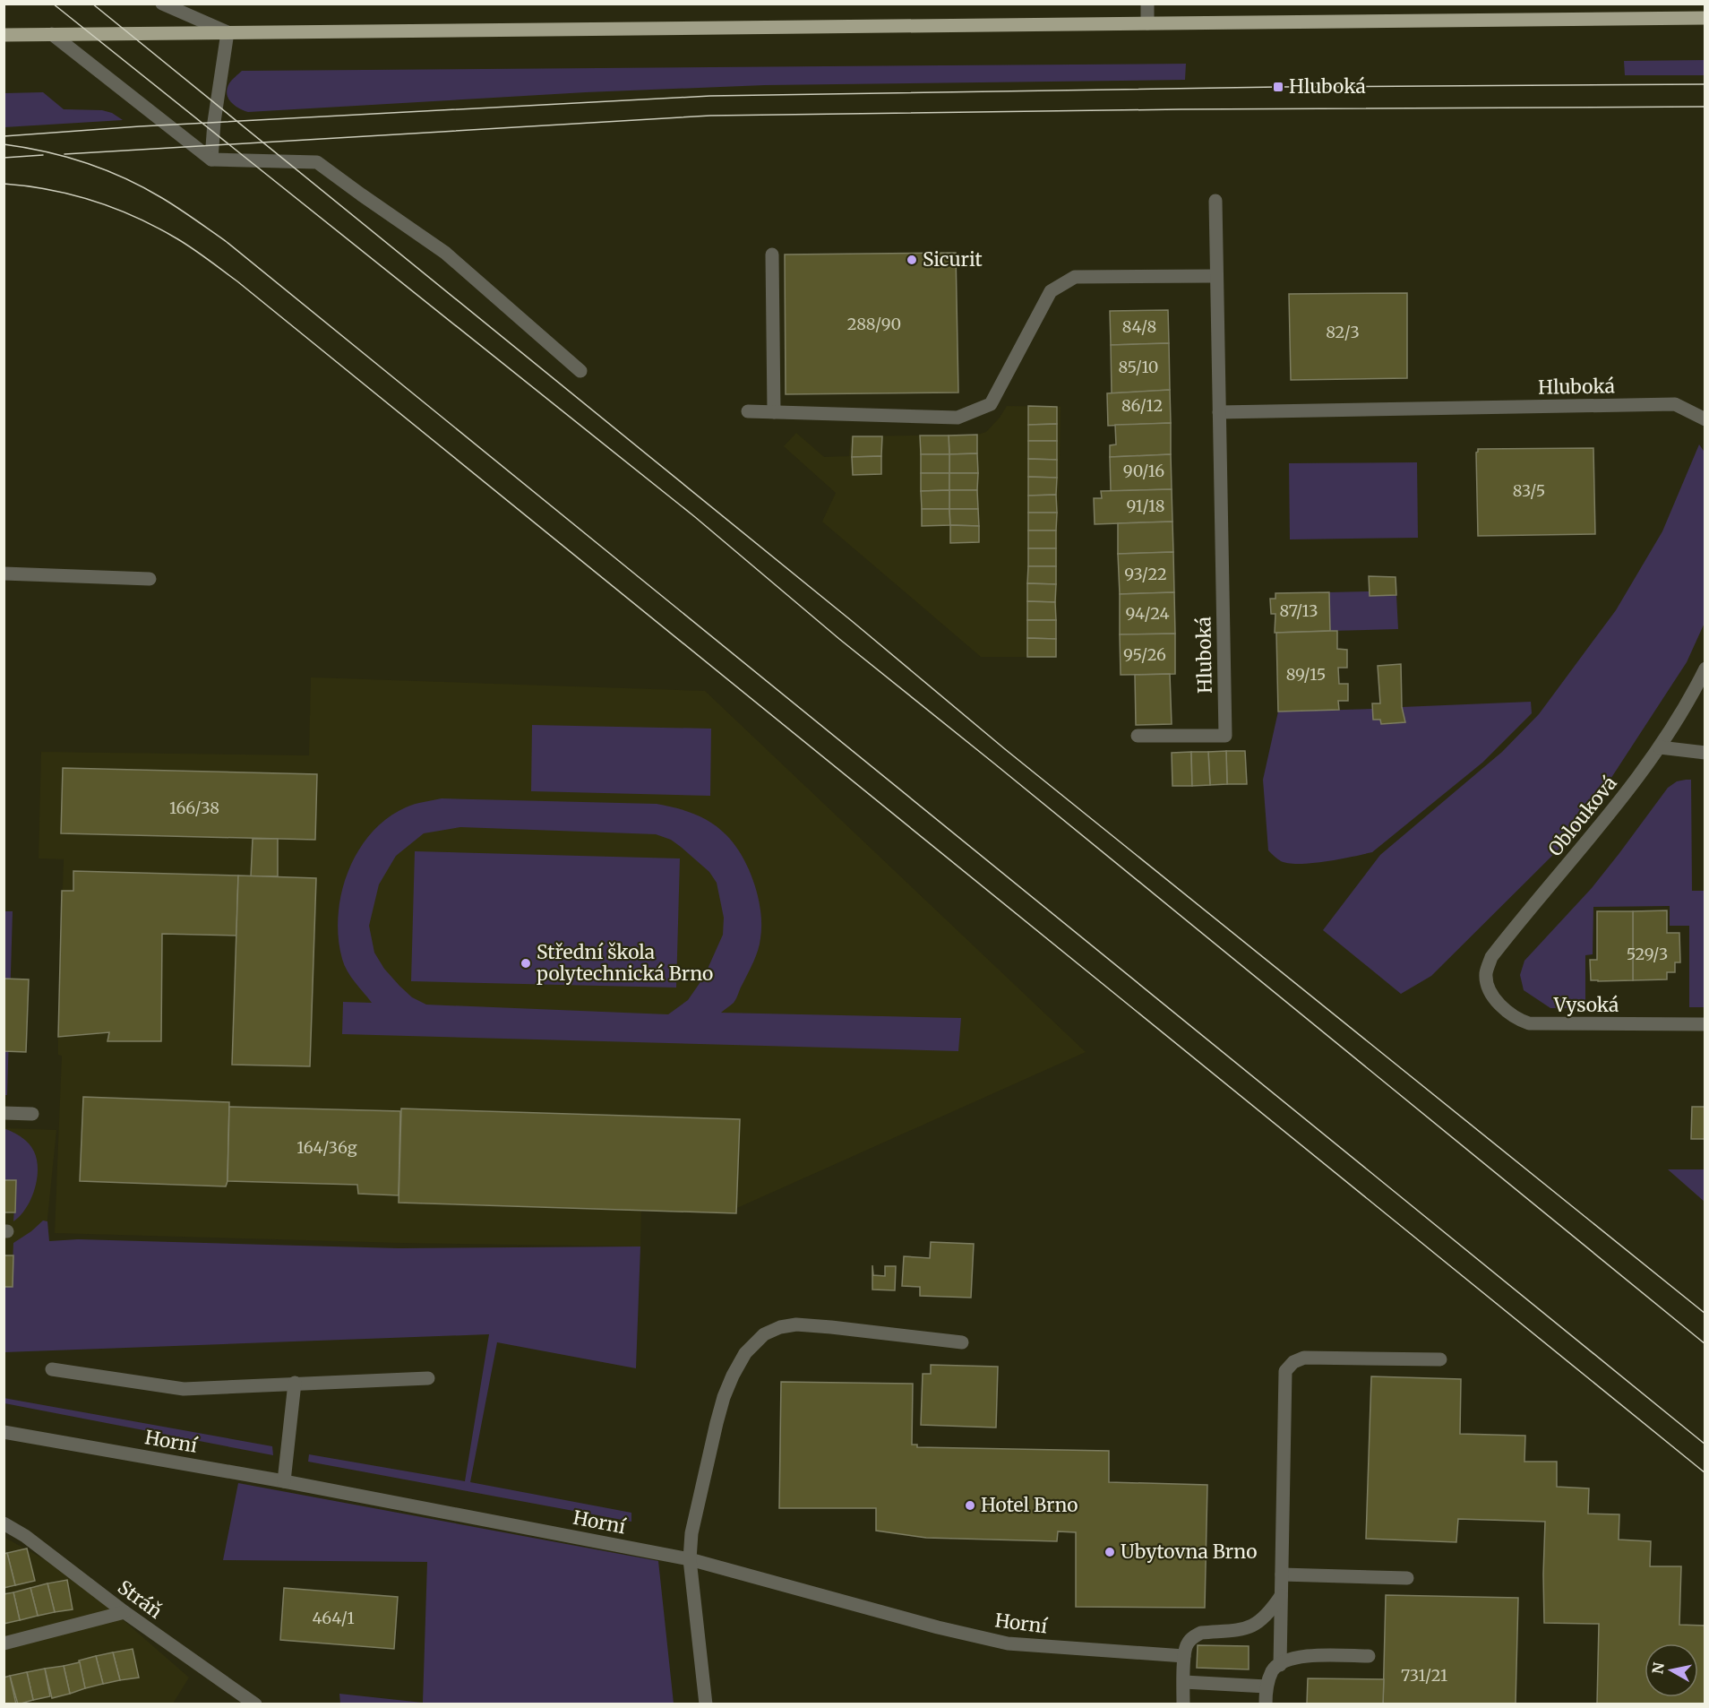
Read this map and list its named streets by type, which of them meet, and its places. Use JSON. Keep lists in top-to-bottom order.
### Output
{
  "streets": {
    "street": [
      "Hluboká",
      "Oblouková",
      "Vysoká",
      "Horní",
      "Stráň"
    ]
  },
  "crossings": [
    ["Oblouková", "Vysoká"]
  ],
  "places": {
    "transit": ["Hluboká"],
    "other": [
      "Sicurit",
      "Střední škola polytechnická Brno",
      "Hotel Brno",
      "Ubytovna Brno"
    ]
  },
  "house_numbers": [
    "288/90",
    "84/8",
    "82/3",
    "85/10",
    "86/12",
    "90/16",
    "83/5",
    "91/18",
    "93/22",
    "87/13",
    "94/24",
    "95/26",
    "89/15",
    "166/38",
    "529/3",
    "164/36g",
    "464/1",
    "731/21"
  ],
  "north": "left"
}
